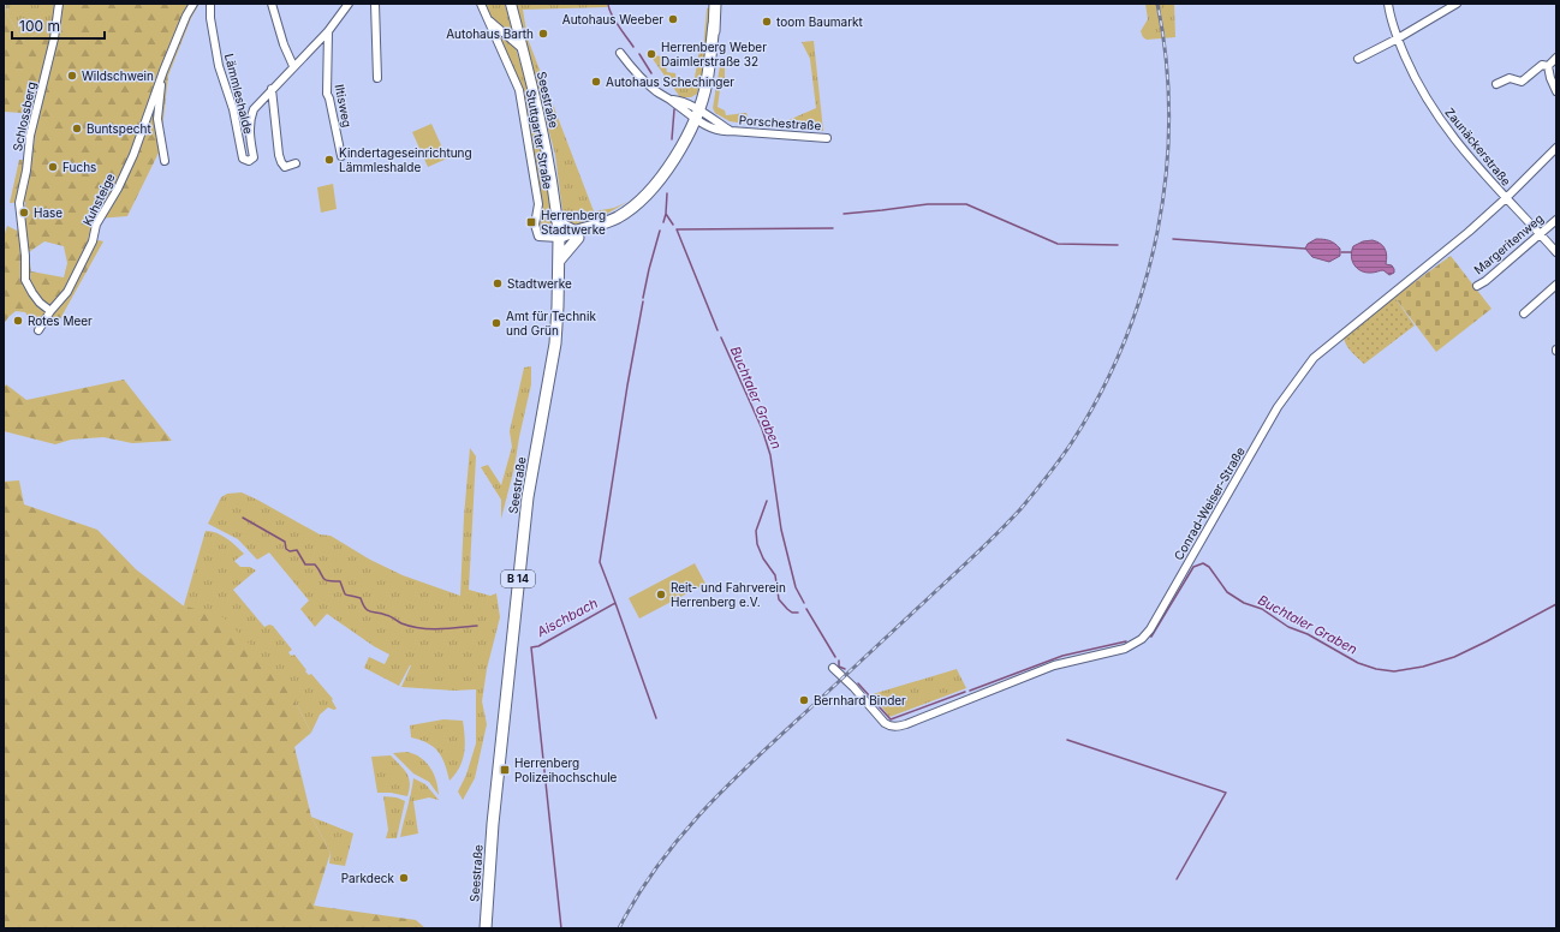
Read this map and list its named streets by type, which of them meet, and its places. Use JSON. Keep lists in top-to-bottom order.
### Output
{
  "streets": {
    "main road": ["Seestraße", "B 14"],
    "street": [
      "Lämmleshalde",
      "Iltisweg",
      "Schlossberg",
      "Porschestraße",
      "Stuttgarter Straße",
      "Zaunäckerstraße",
      "Kuhsteige",
      "Margeritenweg",
      "Conrad-Weiser-Straße"
    ]
  },
  "crossings": [
    ["Lämmleshalde", "Iltisweg"],
    ["Seestraße", "Stuttgarter Straße"],
    ["Schlossberg", "Kuhsteige"],
    ["Zaunäckerstraße", "Margeritenweg"],
    ["Zaunäckerstraße", "Conrad-Weiser-Straße"]
  ],
  "water": ["Buchtaler Graben", "Aischbach"],
  "places": {
    "other": [
      "Autohaus Weeber",
      "toom Baumarkt",
      "Autohaus Barth",
      "Herrenberg Weber Daimlerstraße 32",
      "Wildschwein",
      "Autohaus Schechinger",
      "Buntspecht",
      "Kindertageseinrichtung Lämmleshalde",
      "Fuchs",
      "Hase",
      "Stadtwerke",
      "Rotes Meer",
      "Amt für Technik und Grün",
      "Reit- und Fahrverein Herrenberg e.V.",
      "Bernhard Binder",
      "Parkdeck"
    ],
    "transit": ["Herrenberg Stadtwerke", "Herrenberg Polizeihochschule"]
  },
  "scale_bar": "100 m"
}
